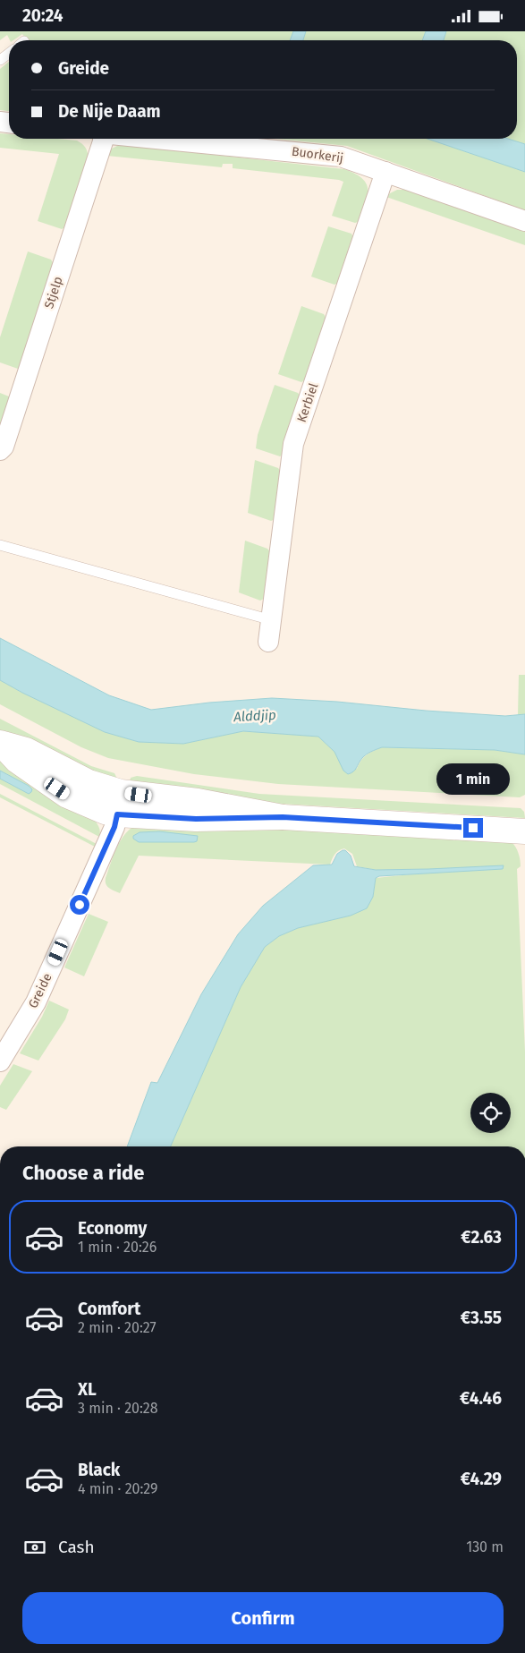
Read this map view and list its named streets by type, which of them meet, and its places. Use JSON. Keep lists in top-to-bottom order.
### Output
{
  "streets": {
    "street": [
      "Buorkerij",
      "Stjelp",
      "Kerbiel",
      "Greide"
    ]
  },
  "crossings": [
    ["Buorkerij", "Kerbiel"]
  ],
  "water": ["Alddjip"],
  "page": {
    "status": "20:24",
    "banner": ["Greide", "De Nije Daam"],
    "bubble": "1 min",
    "heading": "Choose a ride",
    "list": [
      {
        "name": "Economy",
        "note": "1 min · 20:26",
        "value": "€2.63"
      },
      {
        "name": "Comfort",
        "note": "2 min · 20:27",
        "value": "€3.55"
      },
      {
        "name": "XL",
        "note": "3 min · 20:28",
        "value": "€4.46"
      },
      {
        "name": "Black",
        "note": "4 min · 20:29",
        "value": "€4.29"
      }
    ],
    "pay": ["Cash", "130 m"],
    "buttons": "Confirm"
  }
}
